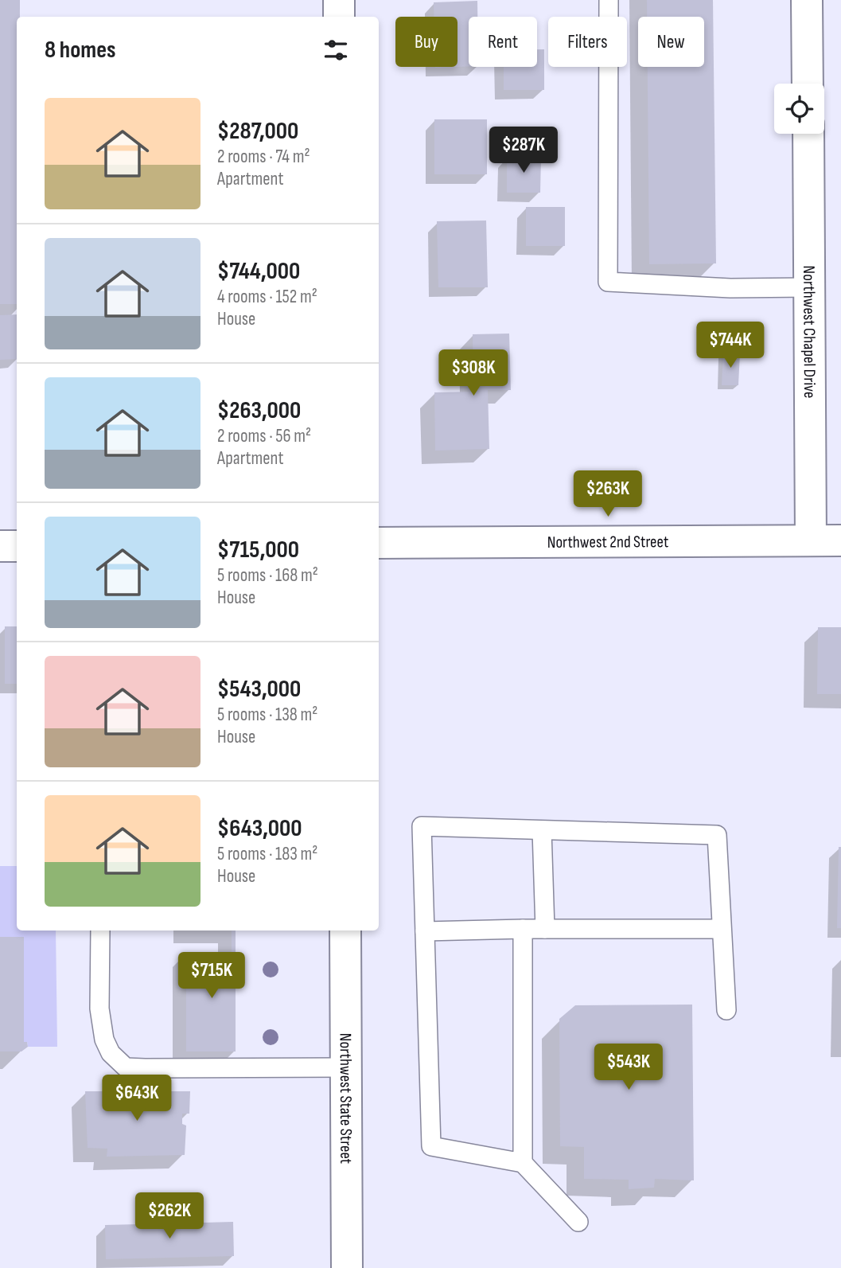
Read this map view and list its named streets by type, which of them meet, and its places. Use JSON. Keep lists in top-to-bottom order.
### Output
{
  "streets": {
    "street": ["Northwest Chapel Drive", "Northwest 2nd Street", "Northwest State Street"]
  },
  "crossings": [
    ["Northwest Chapel Drive", "Northwest 2nd Street"]
  ],
  "page": {
    "chip": [
      "Buy",
      "Rent",
      "Filters",
      "New"
    ],
    "heading": "8 homes",
    "list": [
      {
        "name": "$287,000",
        "note": "2 rooms · 74 m² · Apartment"
      },
      {
        "name": "$744,000",
        "note": "4 rooms · 152 m² · House"
      },
      {
        "name": "$263,000",
        "note": "2 rooms · 56 m² · Apartment"
      },
      {
        "name": "$715,000",
        "note": "5 rooms · 168 m² · House"
      },
      {
        "name": "$543,000",
        "note": "5 rooms · 138 m² · House"
      },
      {
        "name": "$643,000",
        "note": "5 rooms · 183 m² · House"
      }
    ],
    "price": [
      "$287K",
      "$744K",
      "$308K",
      "$263K",
      "$715K",
      "$543K",
      "$643K",
      "$262K"
    ]
  }
}
